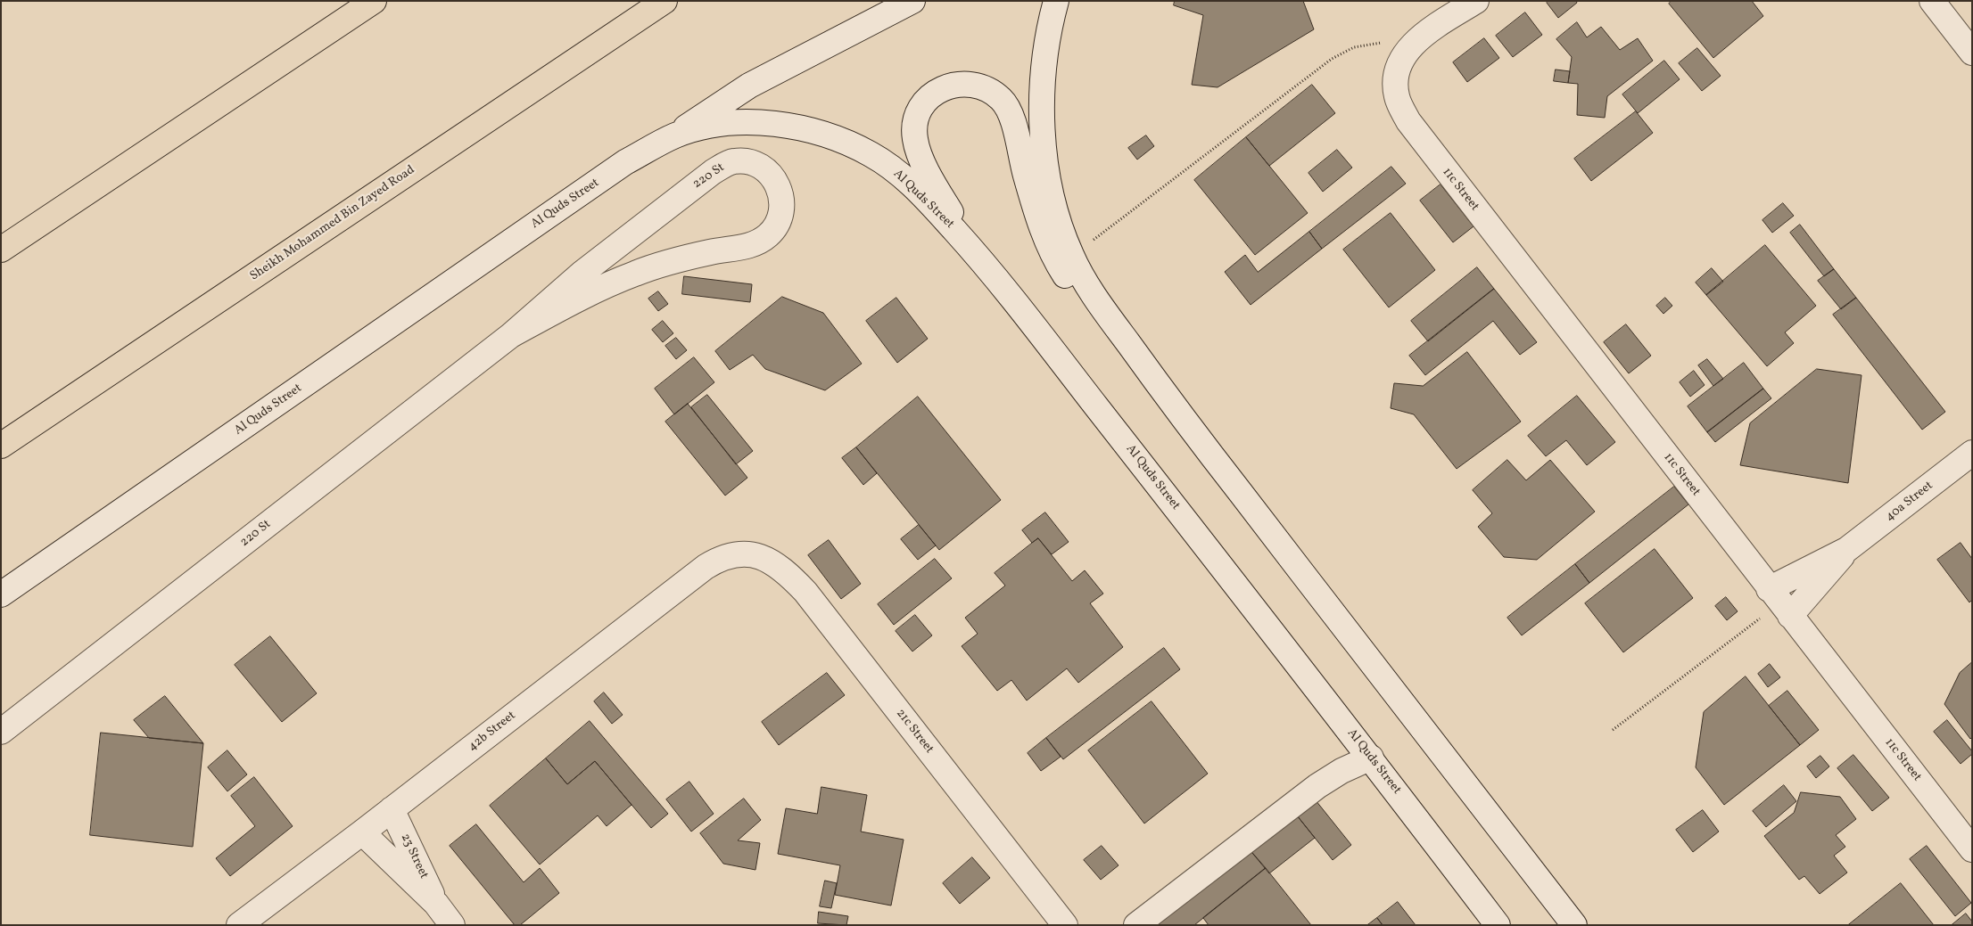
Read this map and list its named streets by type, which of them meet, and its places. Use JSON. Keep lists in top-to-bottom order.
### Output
{
  "streets": {
    "highway": ["Sheikh Mohammed Bin Zayed Road"],
    "street": [
      "220 St",
      "11c Street",
      "Al Quds Street",
      "40a Street",
      "42b Street",
      "21c Street",
      "23 Street"
    ]
  },
  "crossings": [
    ["11c Street", "40a Street"],
    ["42b Street", "21c Street"],
    ["42b Street", "23 Street"]
  ]
}
